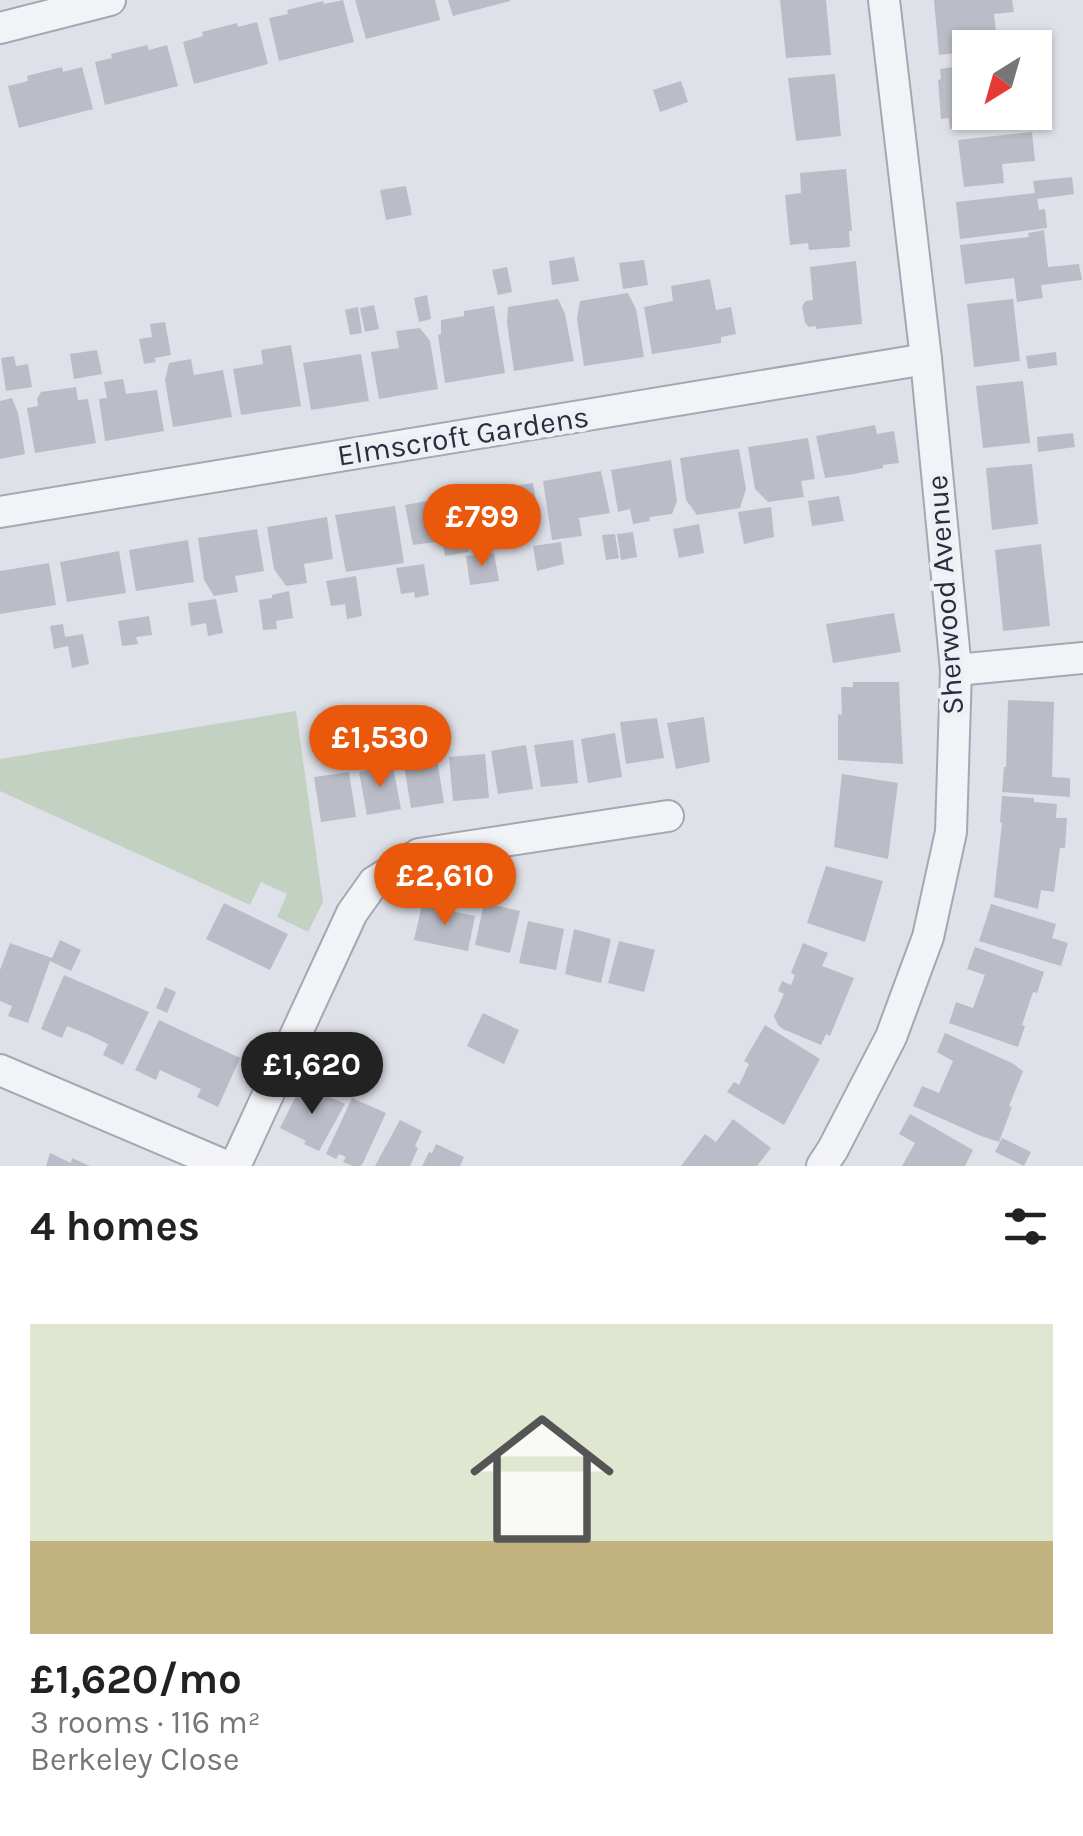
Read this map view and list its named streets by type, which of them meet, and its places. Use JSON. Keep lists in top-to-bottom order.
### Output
{
  "streets": {
    "street": ["Elmscroft Gardens", "Sherwood Avenue"]
  },
  "crossings": [
    ["Elmscroft Gardens", "Sherwood Avenue"]
  ],
  "north": "bottom left",
  "page": {
    "price": [
      "£799",
      "£1,530",
      "£2,610",
      "£1,620"
    ],
    "heading": "4 homes",
    "list": [
      {
        "name": "£1,620/mo",
        "note": "3 rooms · 116 m² · Berkeley Close"
      }
    ]
  }
}
